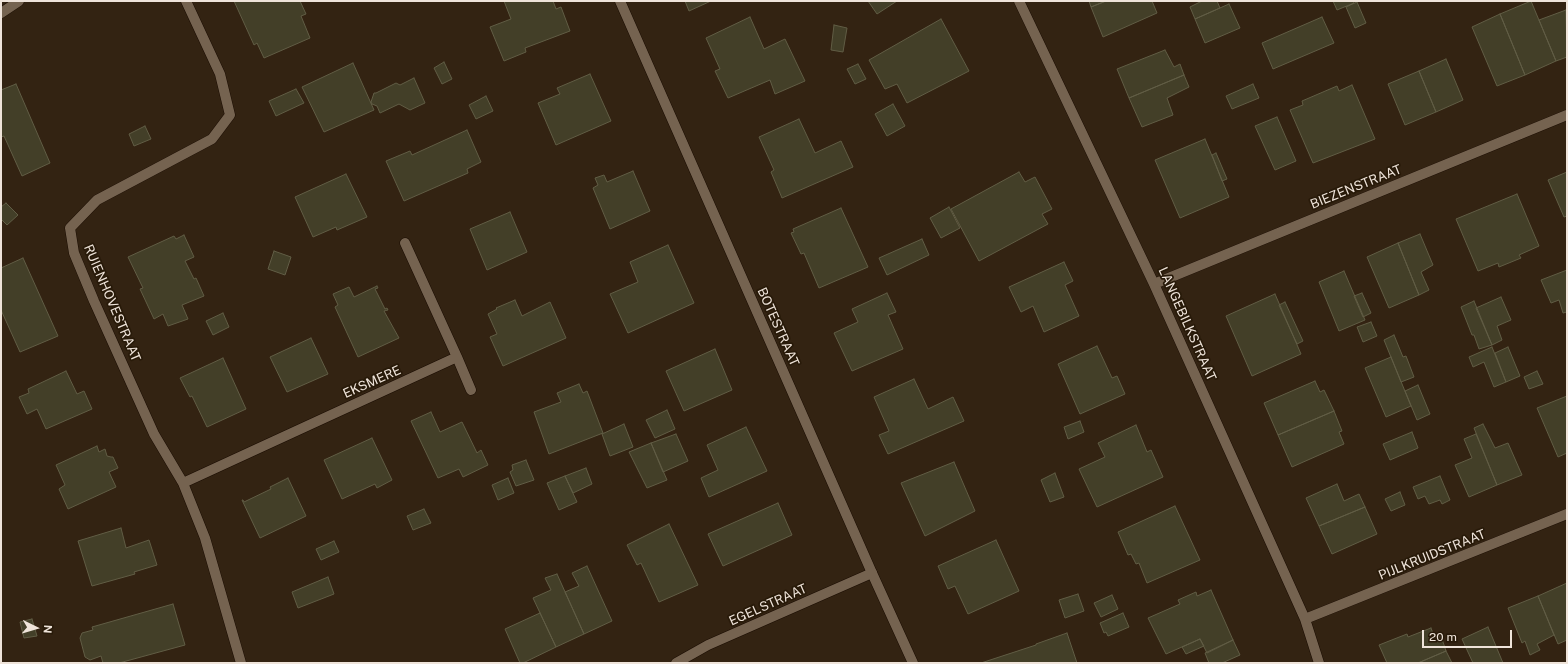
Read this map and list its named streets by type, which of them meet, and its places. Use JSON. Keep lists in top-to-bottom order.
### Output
{
  "streets": {
    "street": [
      "BIEZENSTRAAT",
      "RUIENHOVESTRAAT",
      "LANGEBILKSTRAAT",
      "BOTESTRAAT",
      "EKSMERE",
      "PIJLKRUIDSTRAAT",
      "EGELSTRAAT"
    ]
  },
  "crossings": [
    ["BIEZENSTRAAT", "LANGEBILKSTRAAT"],
    ["RUIENHOVESTRAAT", "EKSMERE"],
    ["LANGEBILKSTRAAT", "PIJLKRUIDSTRAAT"],
    ["BOTESTRAAT", "EGELSTRAAT"]
  ],
  "scale_bar": "20 m",
  "north": "right"
}
